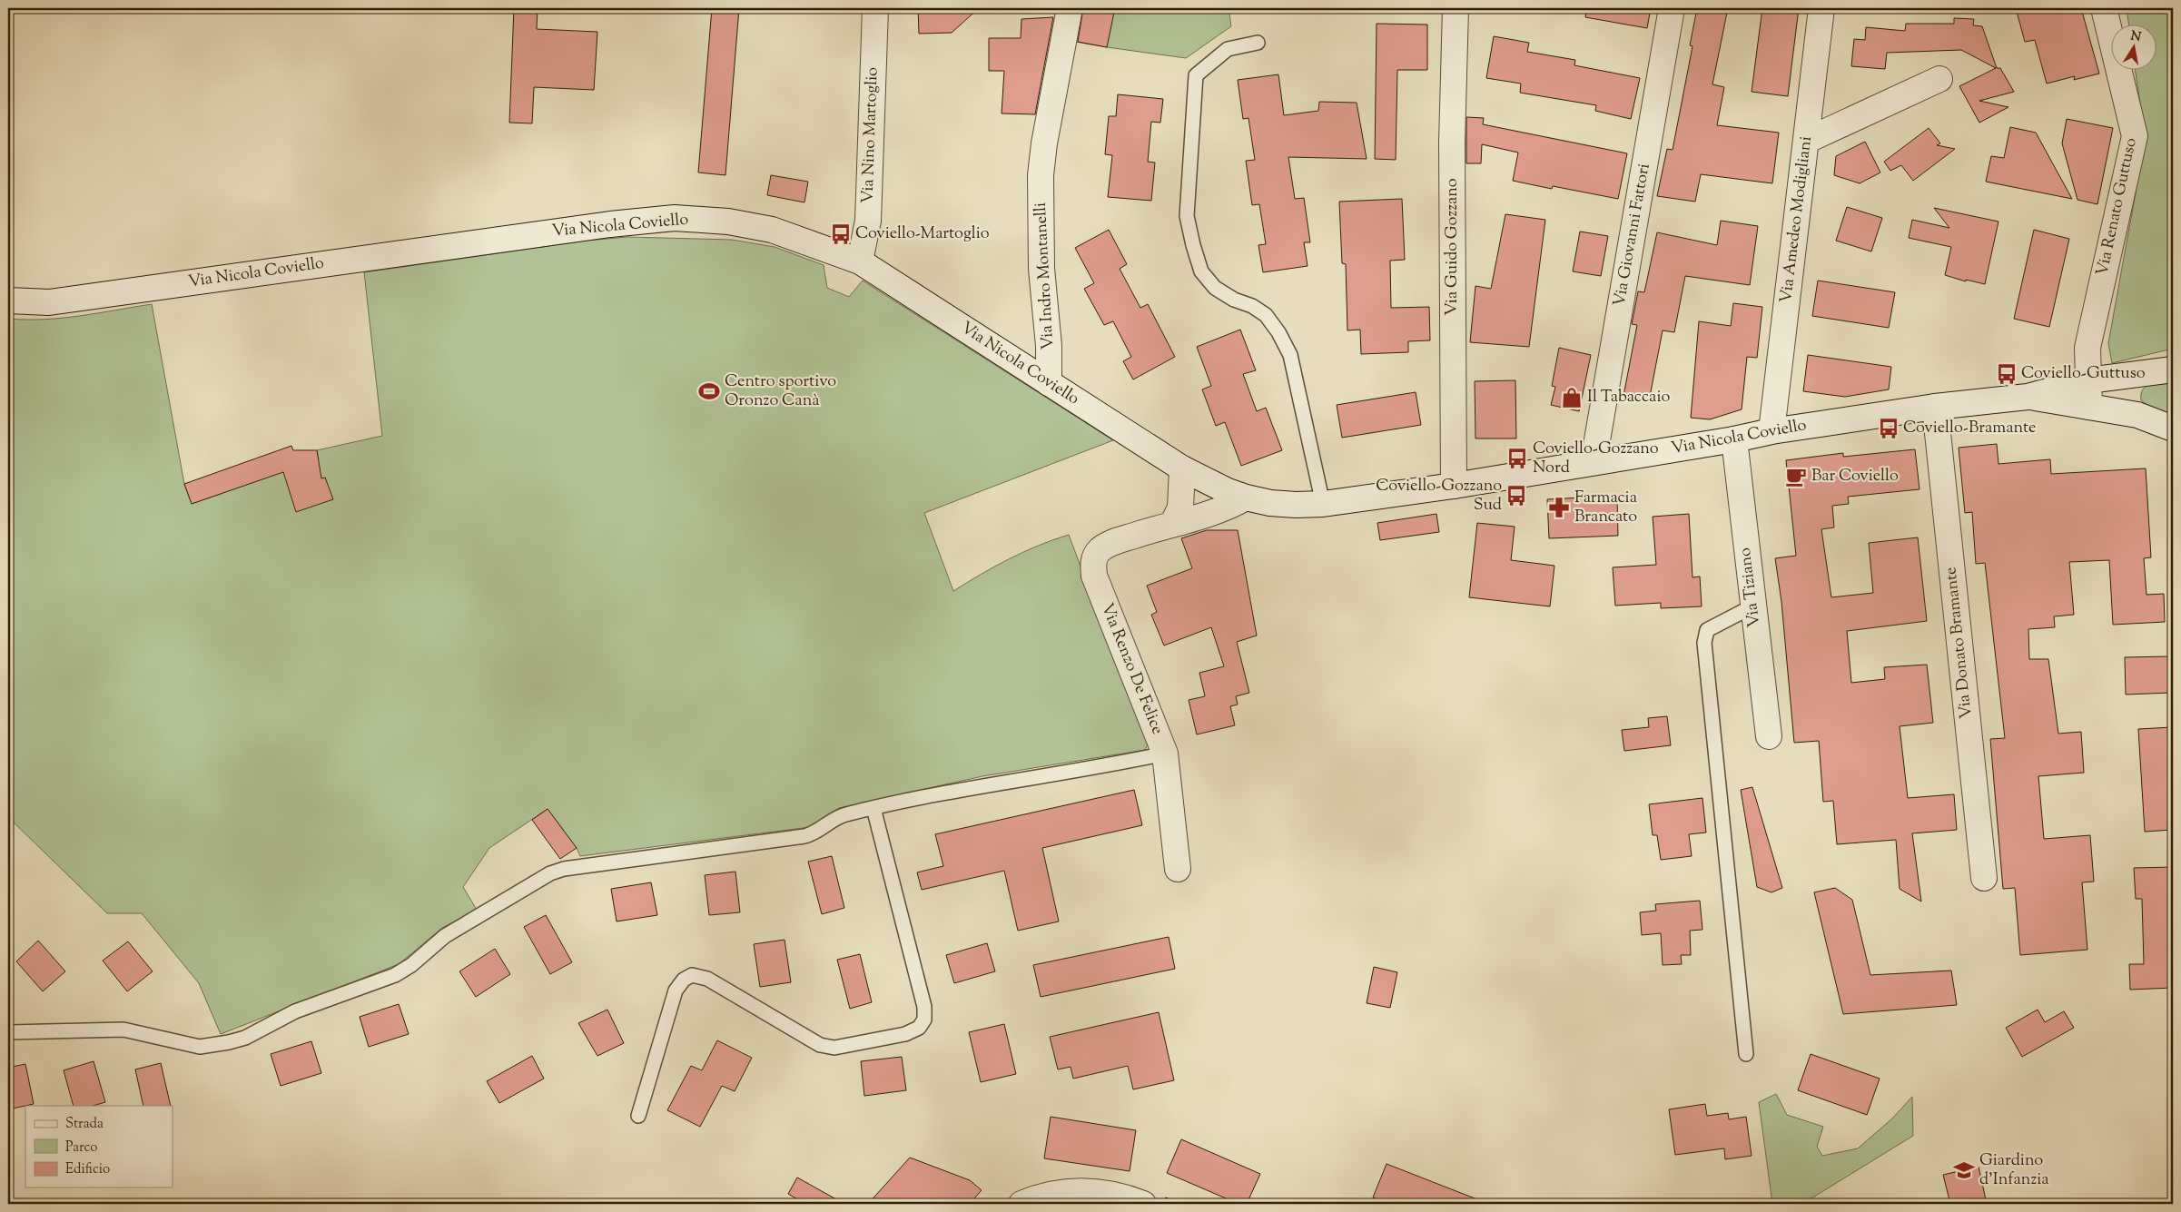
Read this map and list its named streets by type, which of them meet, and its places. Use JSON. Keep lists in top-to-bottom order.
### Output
{
  "streets": {
    "street": [
      "Via Nino Martoglio",
      "Via Renato Guttuso",
      "Via Amedeo Modigliani",
      "Via Nicola Coviello",
      "Via Giovanni Fattori",
      "Via Guido Gozzano",
      "Via Indro Montanelli",
      "Via Tiziano",
      "Via Donato Bramante",
      "Via Renzo De Felice"
    ]
  },
  "crossings": [
    ["Via Nino Martoglio", "Via Nicola Coviello"],
    ["Via Amedeo Modigliani", "Via Nicola Coviello"],
    ["Via Nicola Coviello", "Via Giovanni Fattori"],
    ["Via Nicola Coviello", "Via Guido Gozzano"],
    ["Via Nicola Coviello", "Via Indro Montanelli"],
    ["Via Nicola Coviello", "Via Tiziano"],
    ["Via Nicola Coviello", "Via Donato Bramante"]
  ],
  "places": {
    "bus stop": [
      "Coviello-Martoglio",
      "Coviello-Guttuso",
      "Coviello-Bramante",
      "Coviello-Gozzano Nord",
      "Coviello-Gozzano Sud"
    ],
    "sports": ["Centro sportivo Oronzo Canà"],
    "shop": ["Il Tabaccaio"],
    "cafe": ["Bar Coviello"],
    "pharmacy": ["Farmacia Brancato"],
    "school or university": ["Giardino d'Infanzia"]
  },
  "legend": ["Strada", "Parco", "Edificio"],
  "north": "top"
}
